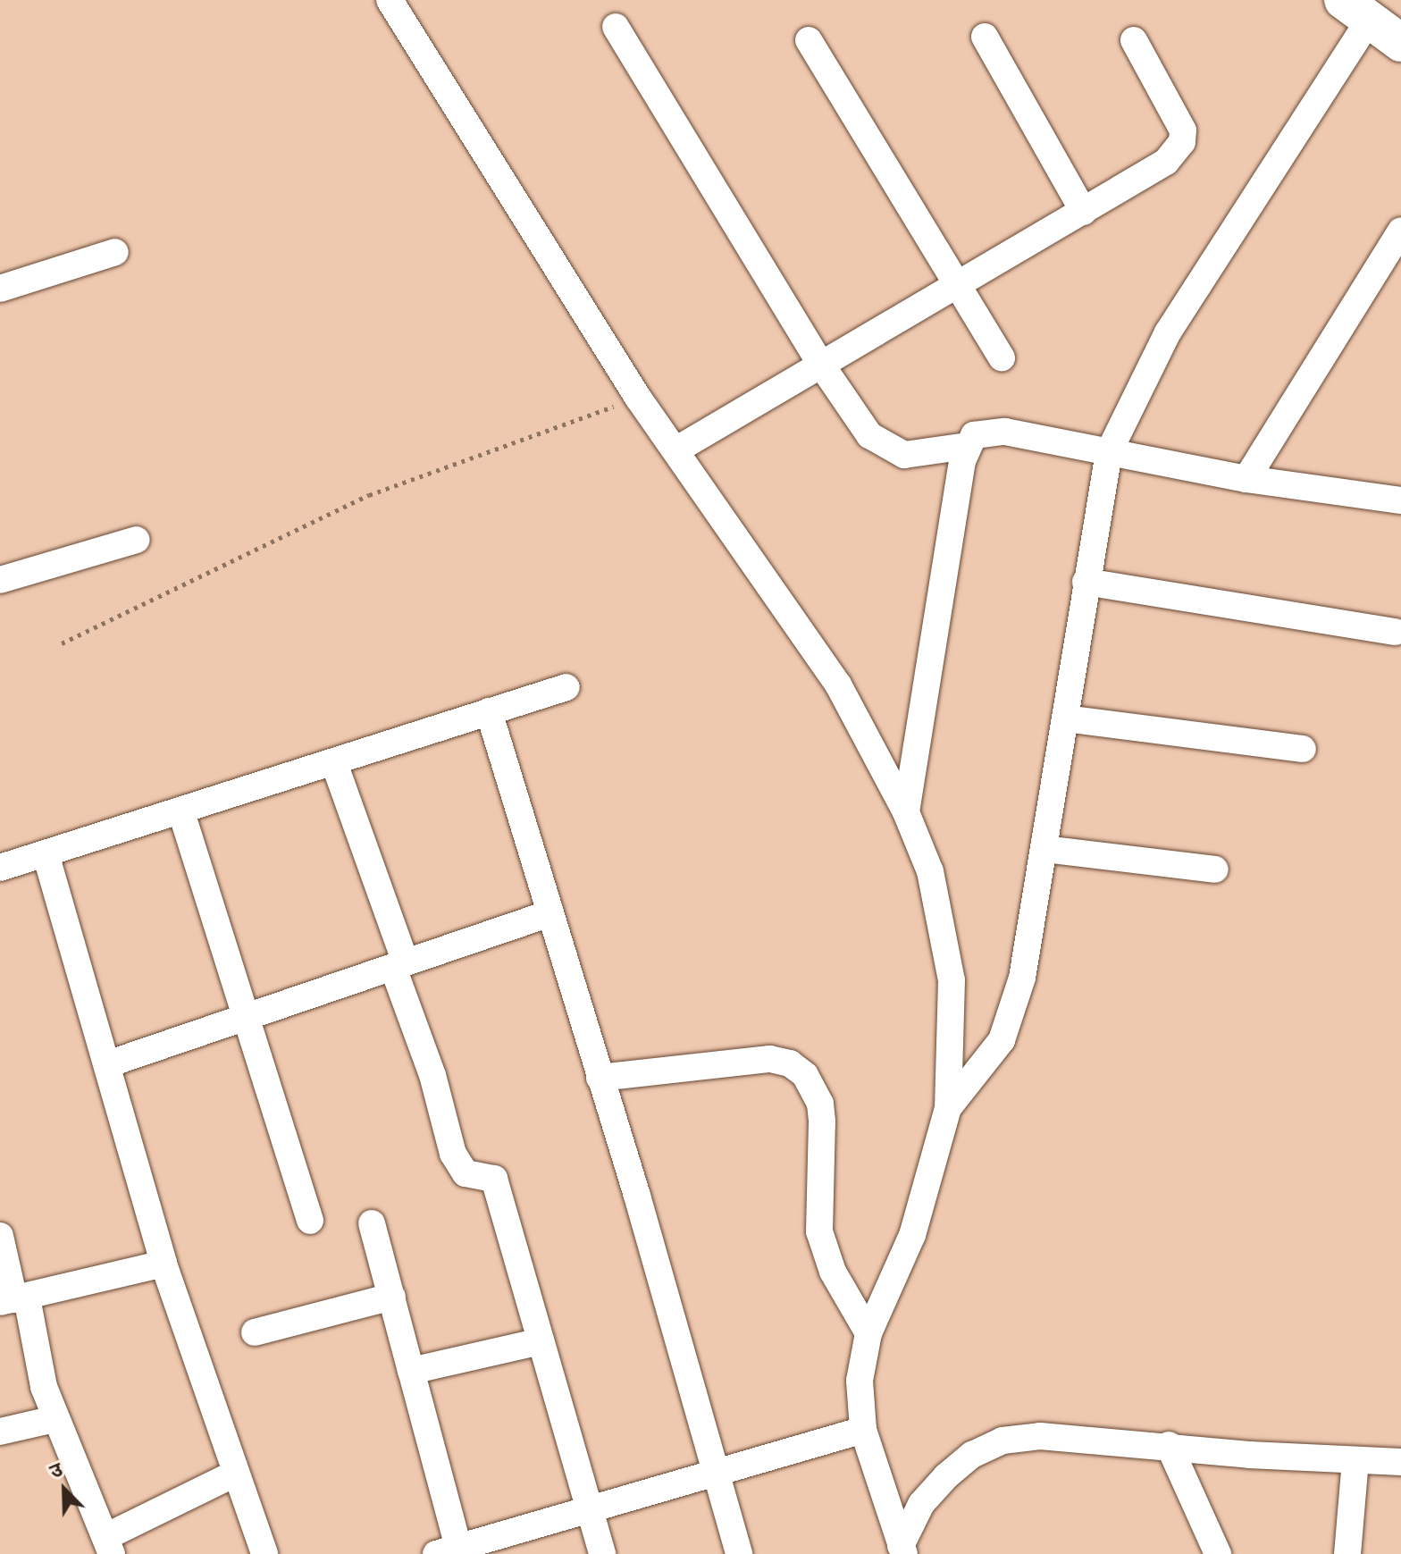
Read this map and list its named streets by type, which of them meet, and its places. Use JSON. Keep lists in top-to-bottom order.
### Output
{
  "north": "top left"
}
